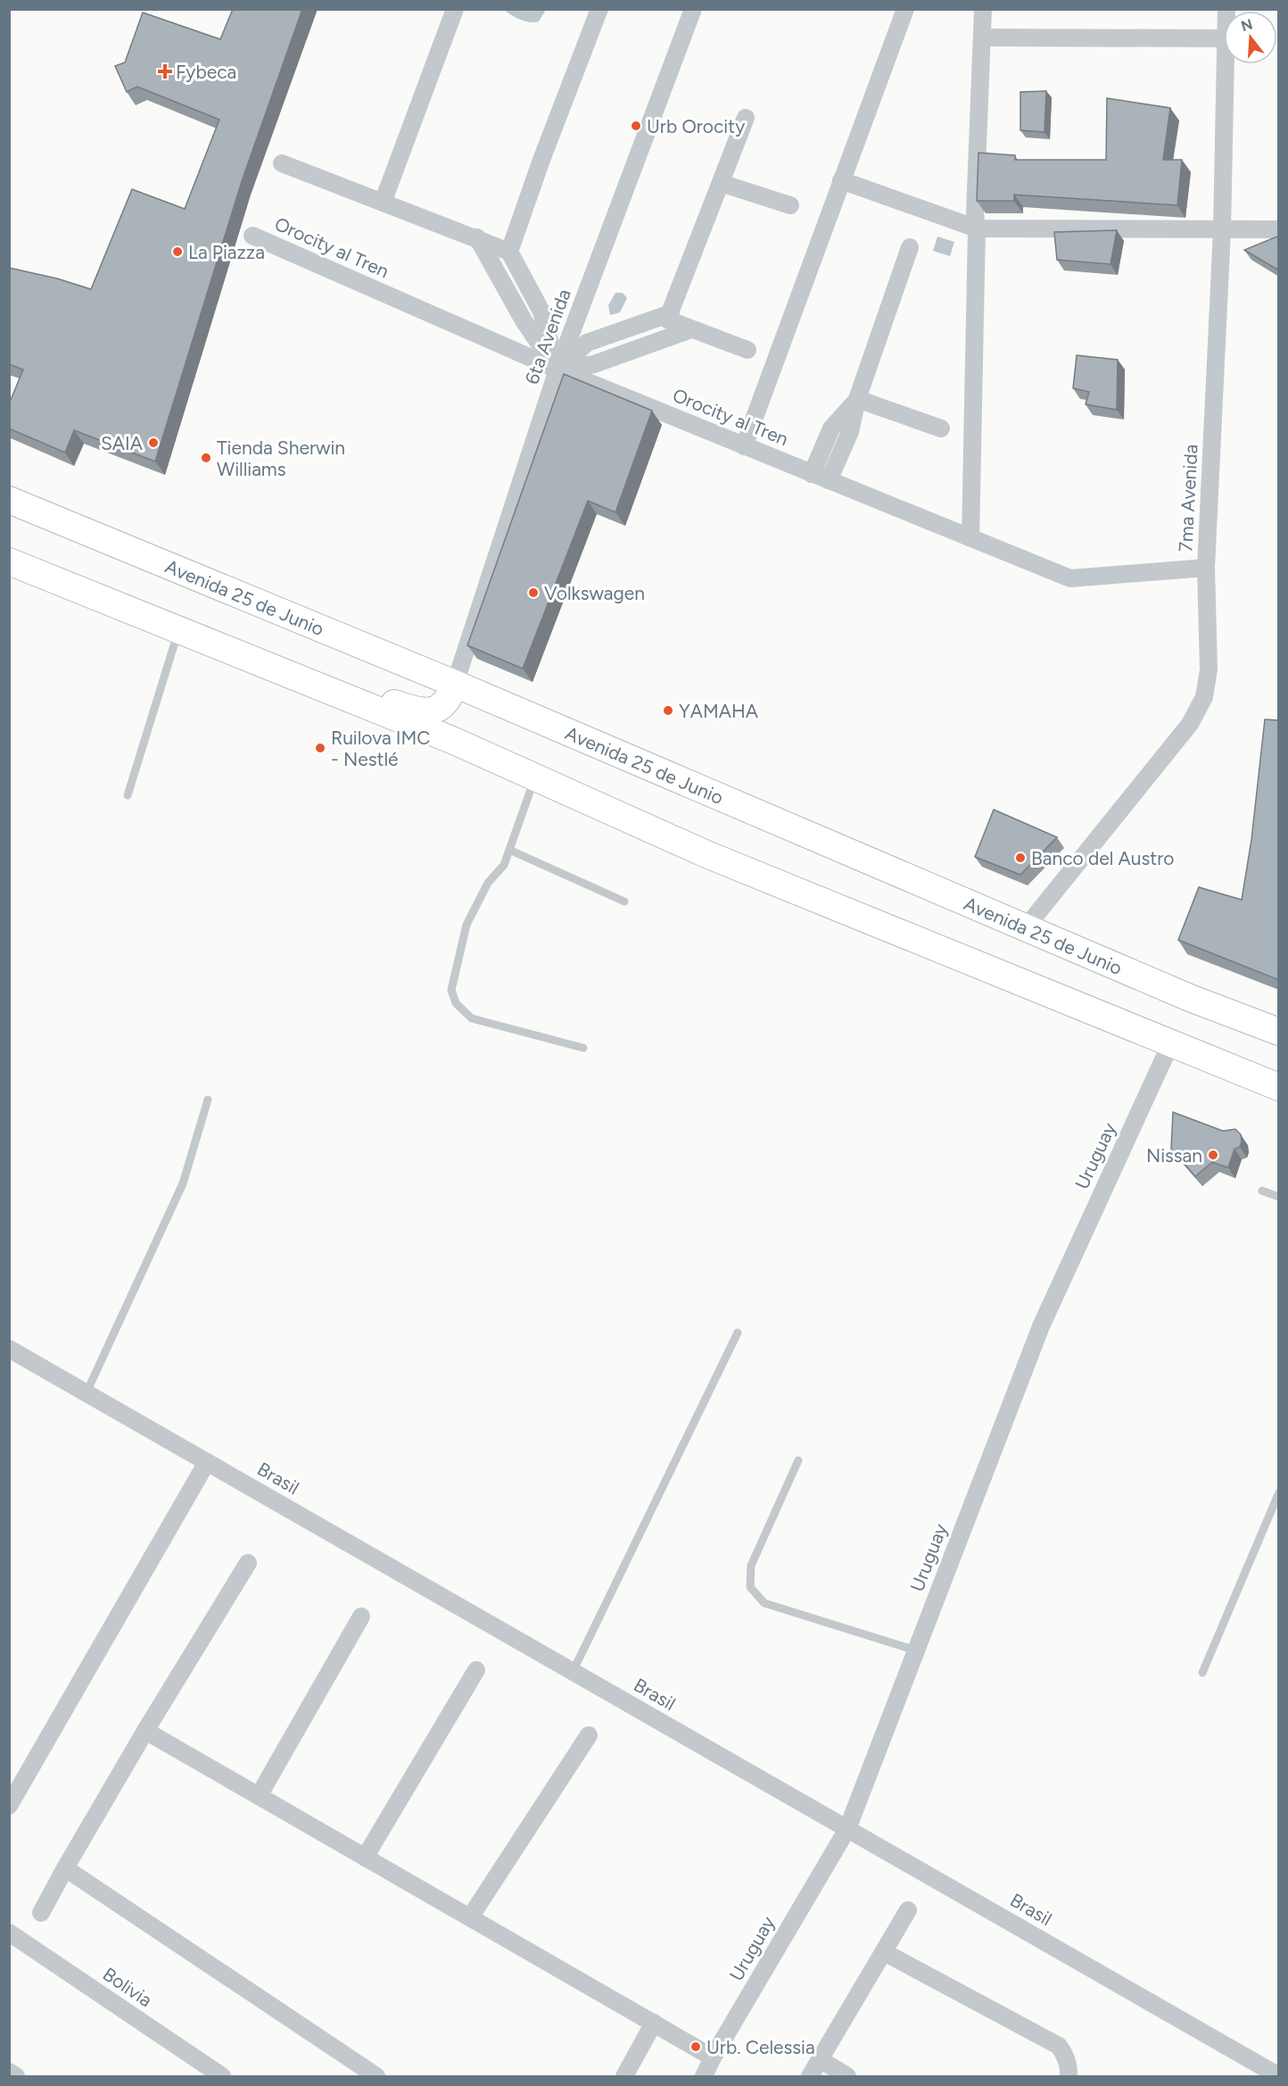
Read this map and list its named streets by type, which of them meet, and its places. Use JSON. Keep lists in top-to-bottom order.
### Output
{
  "streets": {
    "main road": ["Avenida 25 de Junio"],
    "street": [
      "Orocity al Tren",
      "6ta Avenida",
      "7ma Avenida",
      "Uruguay",
      "Brasil",
      "Bolivia"
    ]
  },
  "crossings": [
    ["Orocity al Tren", "6ta Avenida"],
    ["Orocity al Tren", "7ma Avenida"],
    ["6ta Avenida", "Avenida 25 de Junio"],
    ["7ma Avenida", "Avenida 25 de Junio"],
    ["Uruguay", "Brasil"]
  ],
  "places": {
    "health": ["Fybeca"],
    "other": [
      "Urb Orocity",
      "La Piazza",
      "SAIA",
      "Tienda Sherwin Williams",
      "Volkswagen",
      "YAMAHA",
      "Ruilova IMC - Nestlé",
      "Banco del Austro",
      "Nissan",
      "Urb. Celessia"
    ]
  },
  "north": "top"
}
